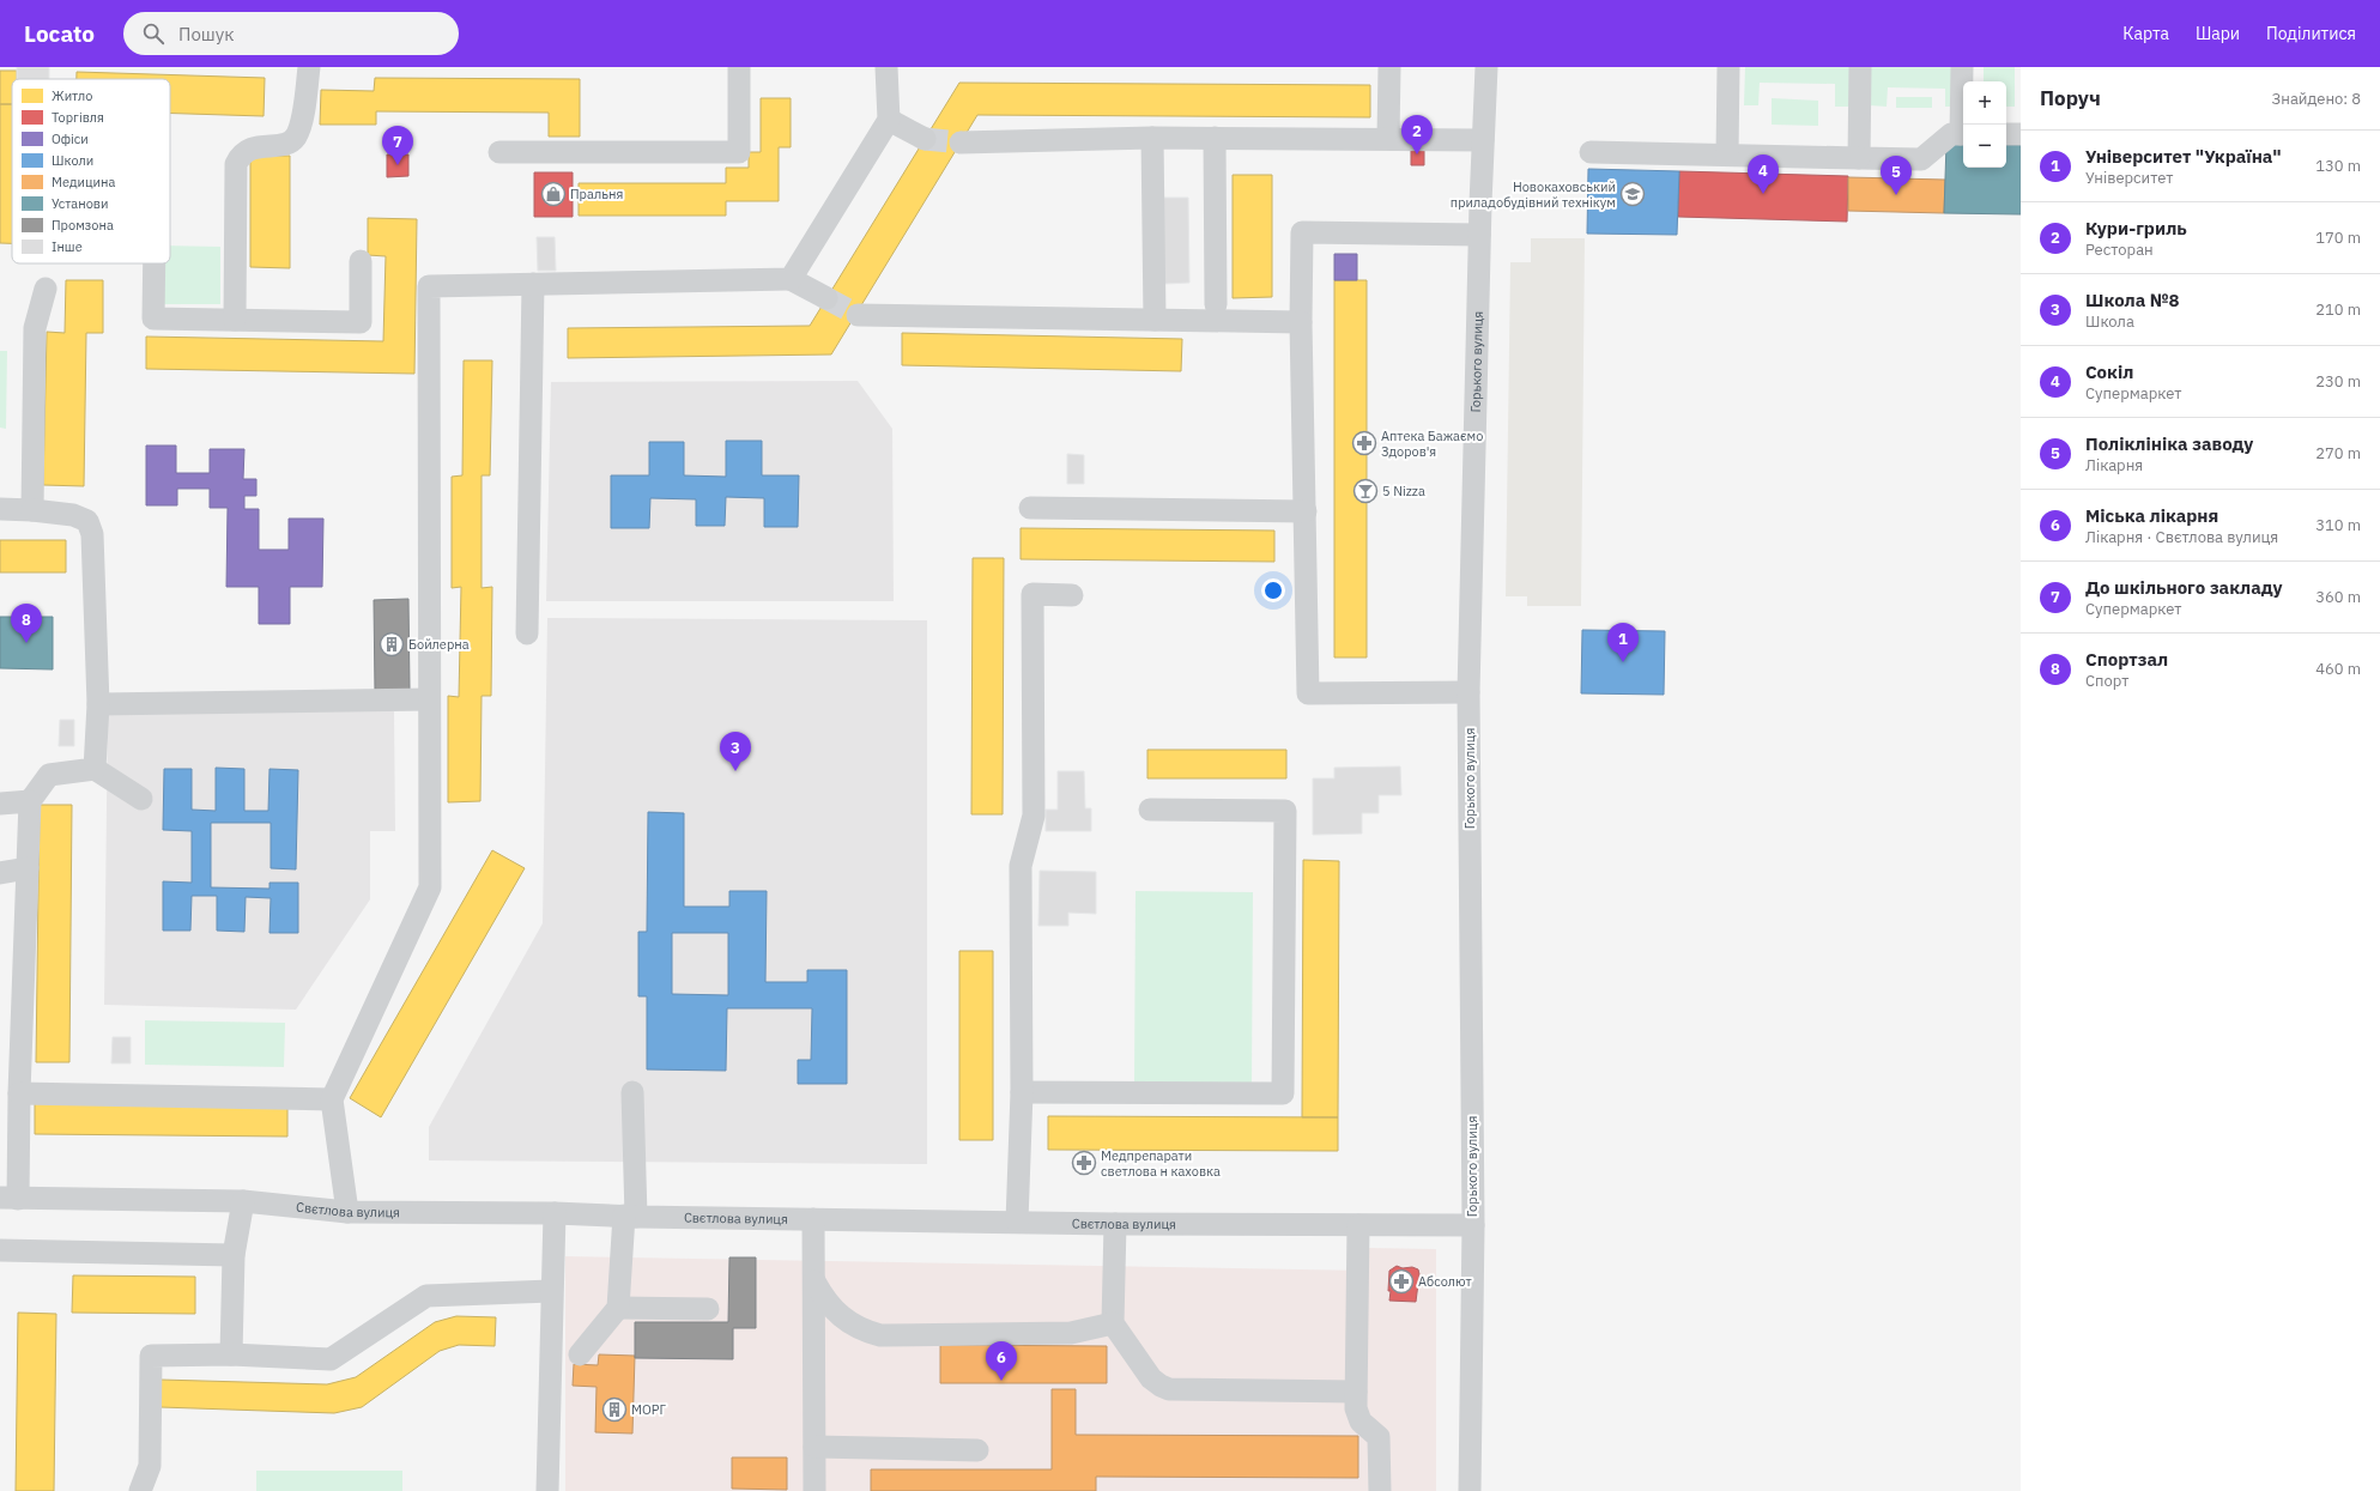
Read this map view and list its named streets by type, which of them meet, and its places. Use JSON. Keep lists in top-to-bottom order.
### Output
{
  "streets": {
    "street": ["Горького вулиця", "Свєтлова вулиця"]
  },
  "crossings": [
    ["Горького вулиця", "Свєтлова вулиця"]
  ],
  "places": {
    "shop": ["Пральня"],
    "school or university": ["Новокаховський приладобудівний технікум"],
    "pharmacy": ["Аптека Бажаємо Здоров'я", "Медпрепарати светлова н каховка", "Абсолют"],
    "bar": ["5 Nizza"],
    "building": ["Бойлерна", "МОРГ"]
  },
  "legend": [
    "Житло",
    "Торгівля",
    "Офіси",
    "Школи",
    "Медицина",
    "Установи",
    "Промзона",
    "Інше"
  ],
  "page": {
    "header": "Locato",
    "search": "Пошук",
    "nav": ["Карта", "Шари", "Поділитися"],
    "heading": ["Поруч", "Знайдено: 8"],
    "map_buttons": ["+", "−"],
    "pins": [
      "2",
      "7",
      "4",
      "5",
      "8",
      "1",
      "3",
      "6"
    ],
    "list": [
      {
        "mark": "1",
        "name": "Університет \"Україна\"",
        "note": "Університет",
        "value": "130 m"
      },
      {
        "mark": "2",
        "name": "Кури-гриль",
        "note": "Ресторан",
        "value": "170 m"
      },
      {
        "mark": "3",
        "name": "Школа №8",
        "note": "Школа",
        "value": "210 m"
      },
      {
        "mark": "4",
        "name": "Сокіл",
        "note": "Супермаркет",
        "value": "230 m"
      },
      {
        "mark": "5",
        "name": "Поліклініка заводу",
        "note": "Лікарня",
        "value": "270 m"
      },
      {
        "mark": "6",
        "name": "Міська лікарня",
        "note": "Лікарня · Свєтлова вулиця",
        "value": "310 m"
      },
      {
        "mark": "7",
        "name": "До шкільного закладу",
        "note": "Супермаркет",
        "value": "360 m"
      },
      {
        "mark": "8",
        "name": "Спортзал",
        "note": "Спорт",
        "value": "460 m"
      }
    ]
  }
}
